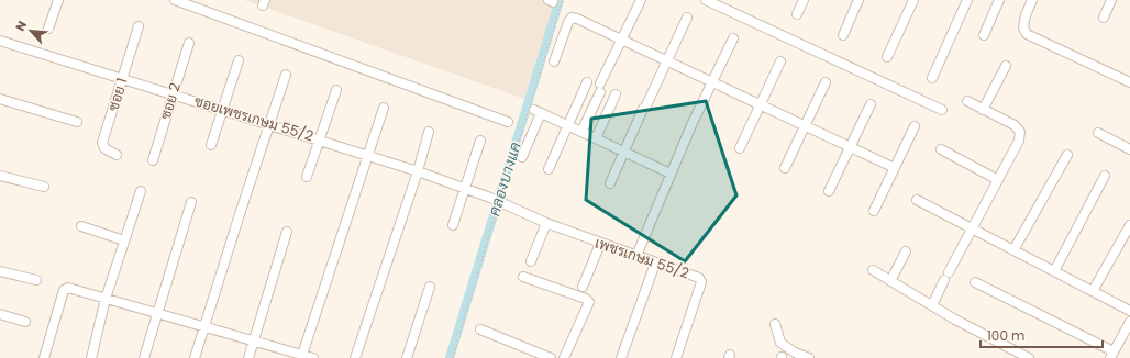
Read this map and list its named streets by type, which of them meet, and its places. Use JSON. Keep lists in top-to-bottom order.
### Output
{
  "streets": {
    "street": [
      "ซอย 1",
      "ซอย 2",
      "ซอยเพชรเกษม 55/2",
      "เพชรเกษม 55/2"
    ]
  },
  "crossings": [
    ["ซอย 1", "ซอยเพชรเกษม 55/2"],
    ["ซอย 2", "ซอยเพชรเกษม 55/2"],
    ["ซอยเพชรเกษม 55/2", "เพชรเกษม 55/2"]
  ],
  "water": ["คลองบางแค"],
  "scale_bar": "100 m",
  "north": "top left"
}
